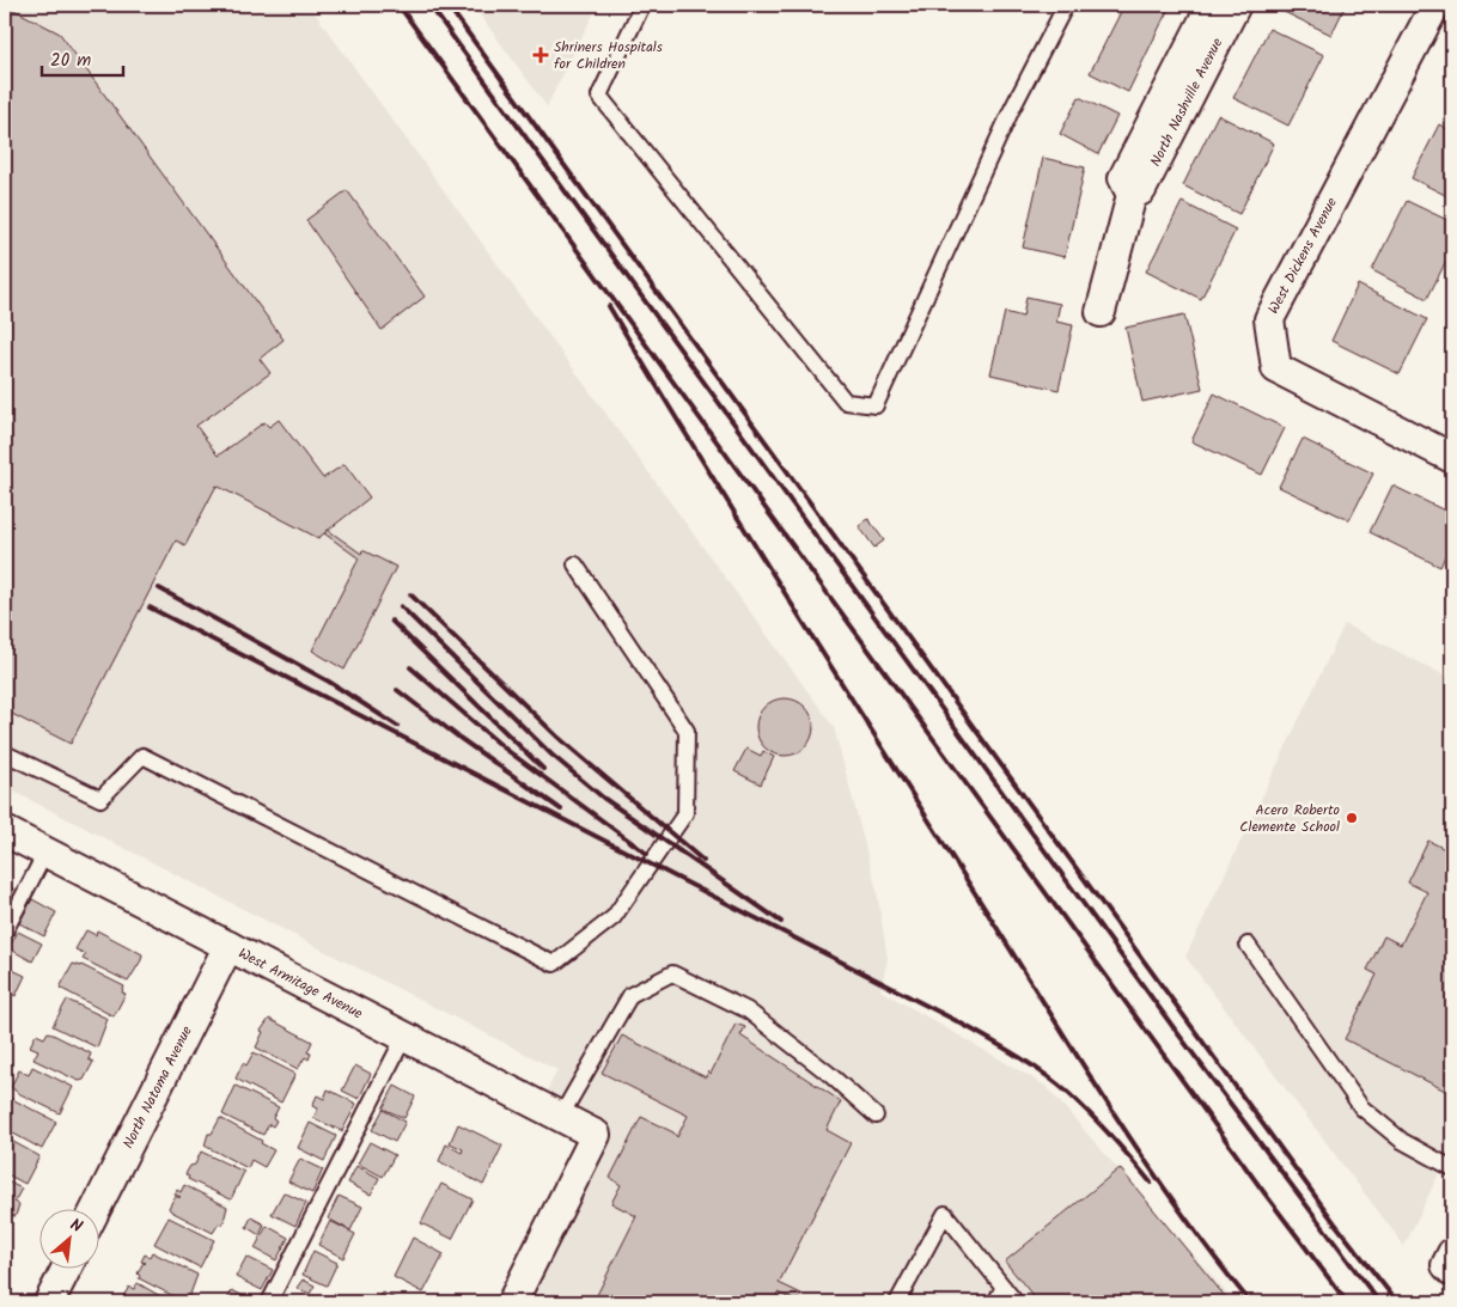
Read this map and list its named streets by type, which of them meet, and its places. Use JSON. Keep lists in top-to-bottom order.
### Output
{
  "streets": {
    "street": [
      "North Nashville Avenue",
      "West Dickens Avenue",
      "West Armitage Avenue",
      "North Natoma Avenue"
    ]
  },
  "crossings": [
    ["West Armitage Avenue", "North Natoma Avenue"]
  ],
  "places": {
    "health": ["Shriners Hospitals for Children"],
    "other": ["Acero Roberto Clemente School"]
  },
  "scale_bar": "20 m",
  "north": "top right"
}
